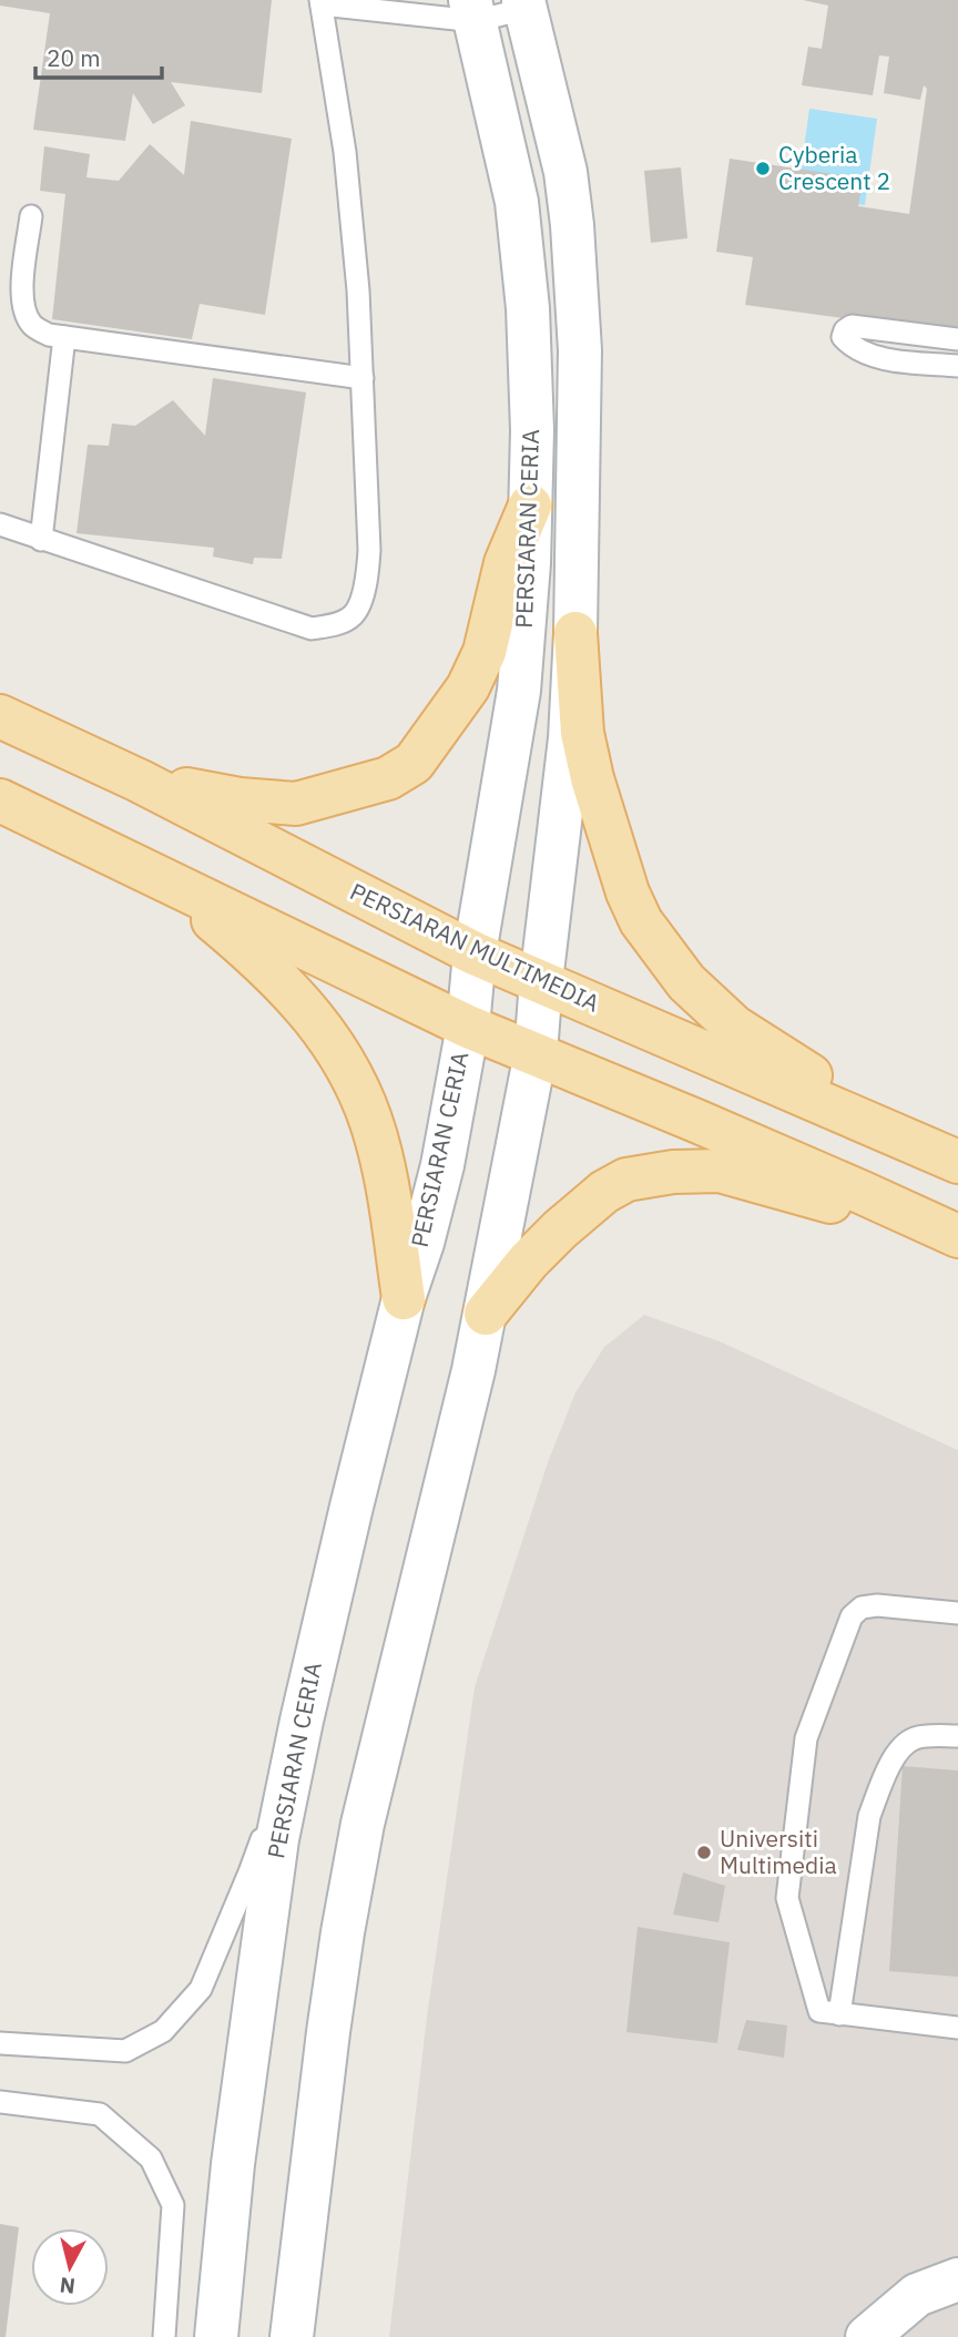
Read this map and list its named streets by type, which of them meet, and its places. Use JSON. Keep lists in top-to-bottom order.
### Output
{
  "streets": {
    "main road": ["PERSIARAN MULTIMEDIA"],
    "street": ["PERSIARAN CERIA"]
  },
  "crossings": [
    ["PERSIARAN CERIA", "PERSIARAN MULTIMEDIA"]
  ],
  "places": ["Cyberia Crescent 2", "Universiti Multimedia"],
  "scale_bar": "20 m",
  "north": "bottom"
}
